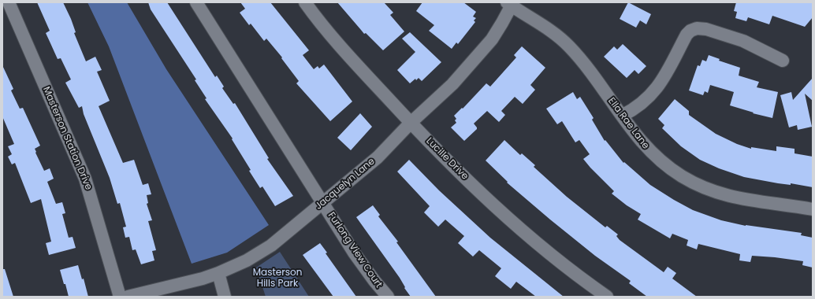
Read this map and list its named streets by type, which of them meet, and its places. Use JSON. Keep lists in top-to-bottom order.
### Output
{
  "streets": {
    "street": [
      "Ella Rae Lane",
      "Masterson Station Drive",
      "Lucille Drive",
      "Jacquelyn Lane",
      "Furlong View Court"
    ]
  },
  "crossings": [
    ["Ella Rae Lane", "Jacquelyn Lane"],
    ["Lucille Drive", "Jacquelyn Lane"],
    ["Jacquelyn Lane", "Furlong View Court"]
  ],
  "parks": ["Masterson Hills Park"]
}
